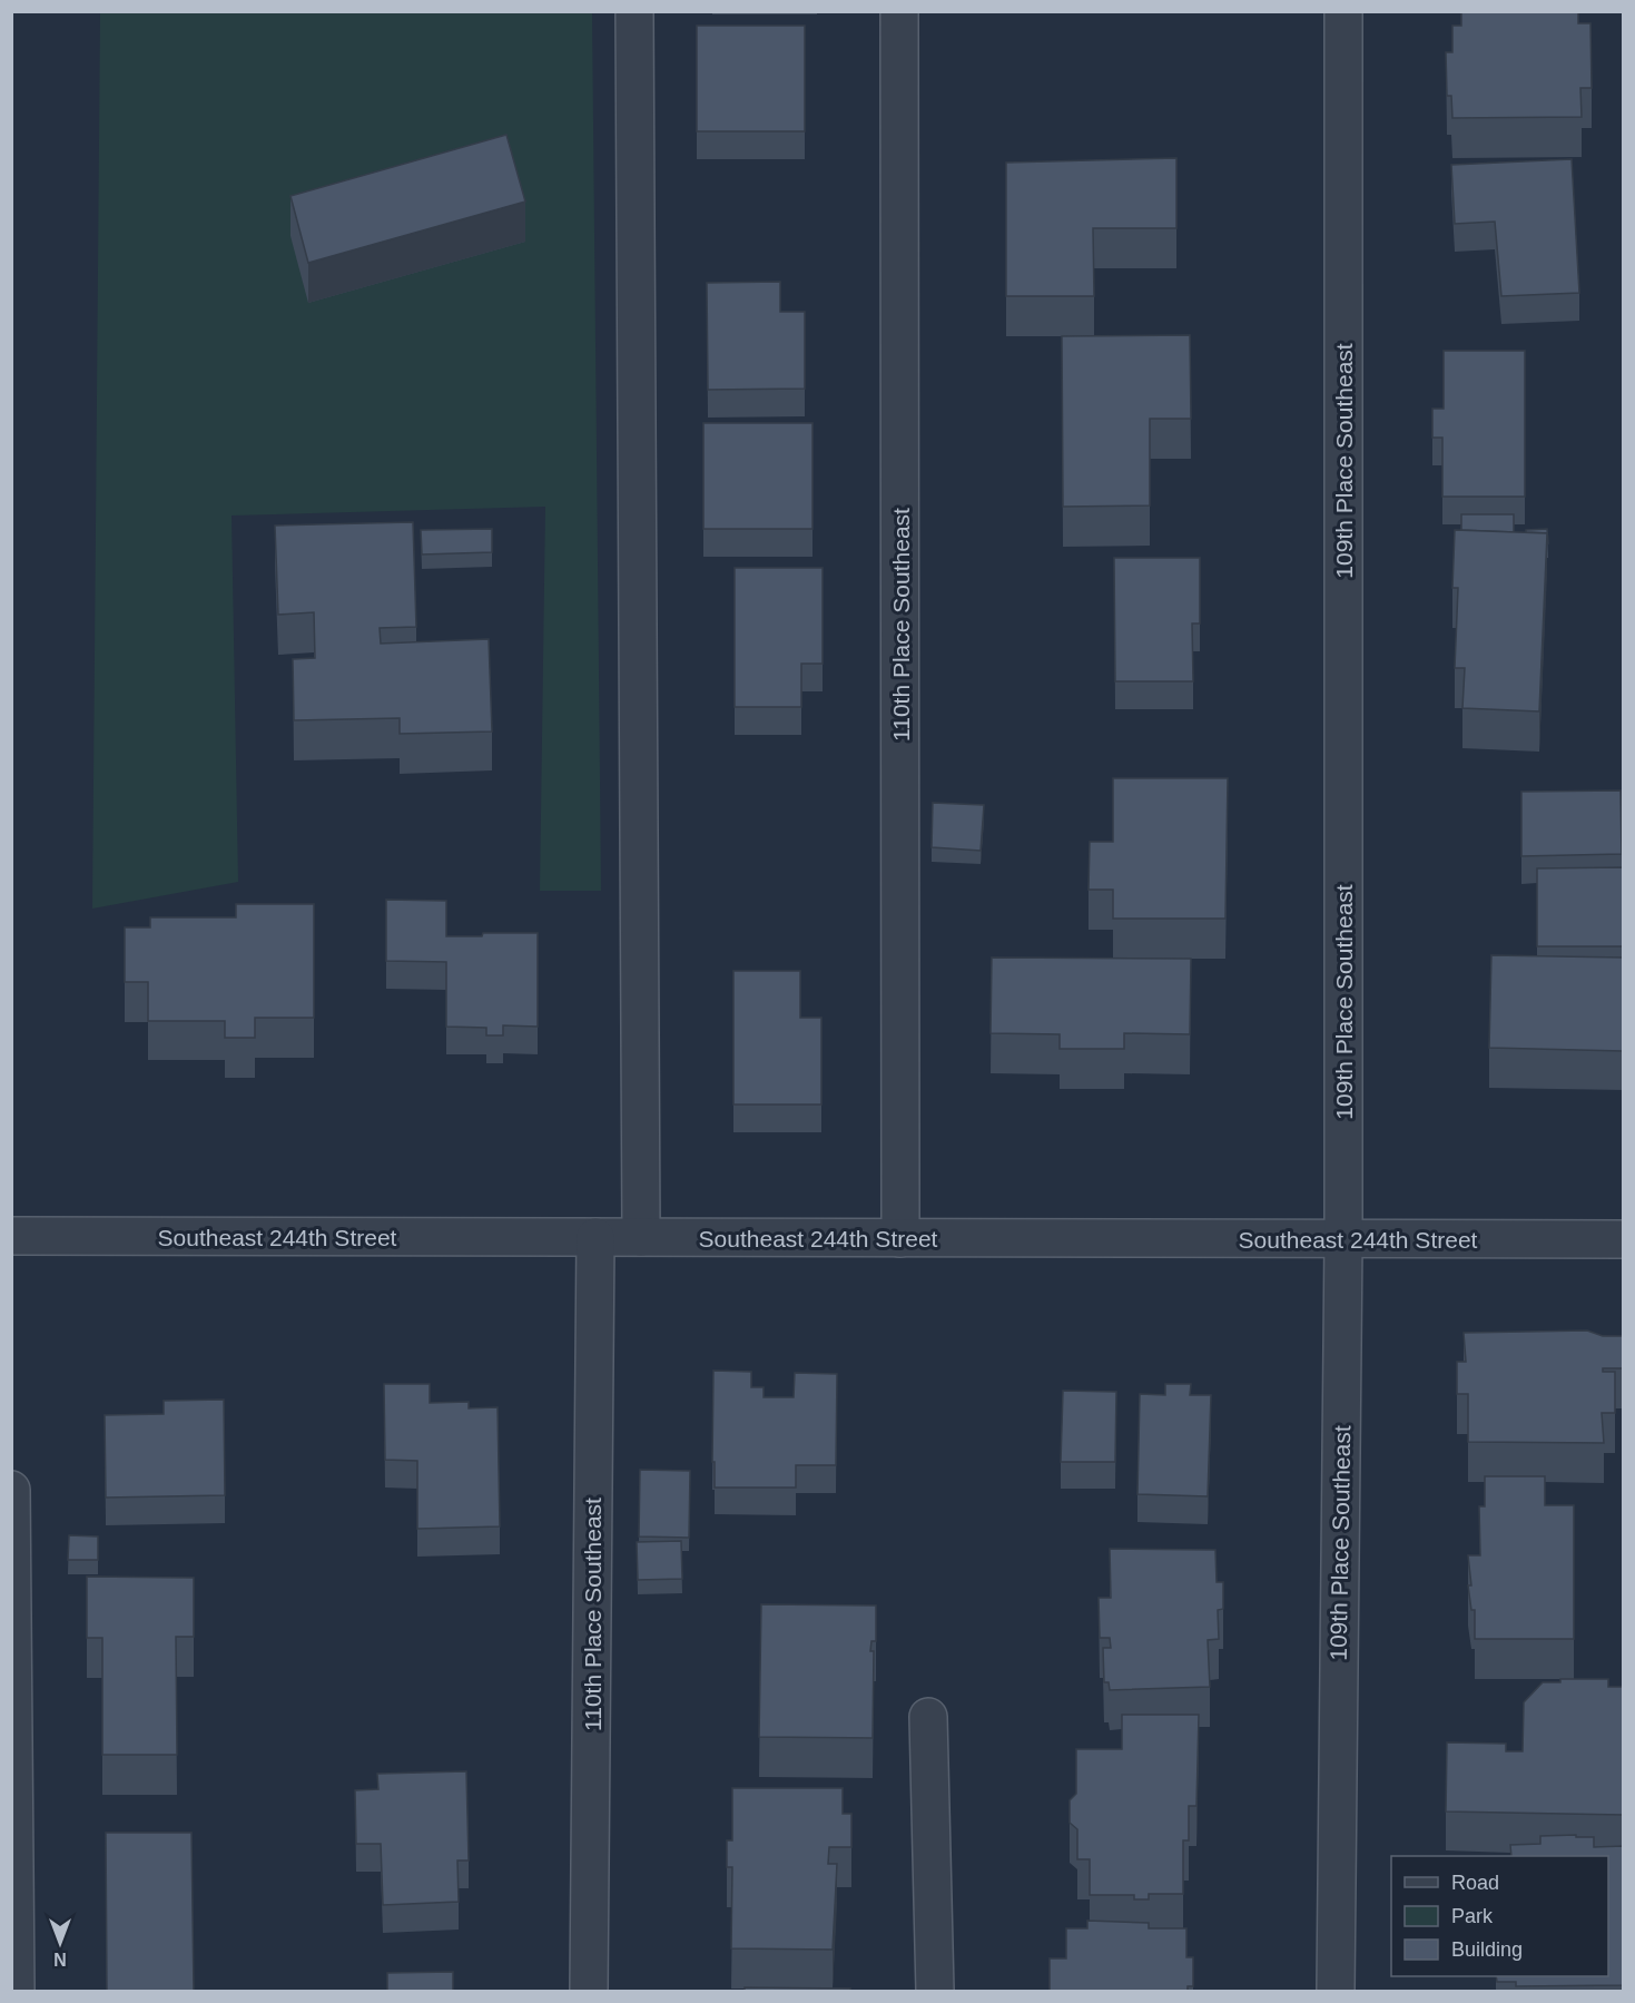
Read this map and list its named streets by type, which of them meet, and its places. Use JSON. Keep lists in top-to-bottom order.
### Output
{
  "streets": {
    "street": ["109th Place Southeast", "110th Place Southeast", "Southeast 244th Street"]
  },
  "crossings": [
    ["109th Place Southeast", "Southeast 244th Street"],
    ["110th Place Southeast", "Southeast 244th Street"]
  ],
  "legend": ["Road", "Park", "Building"],
  "north": "bottom"
}
